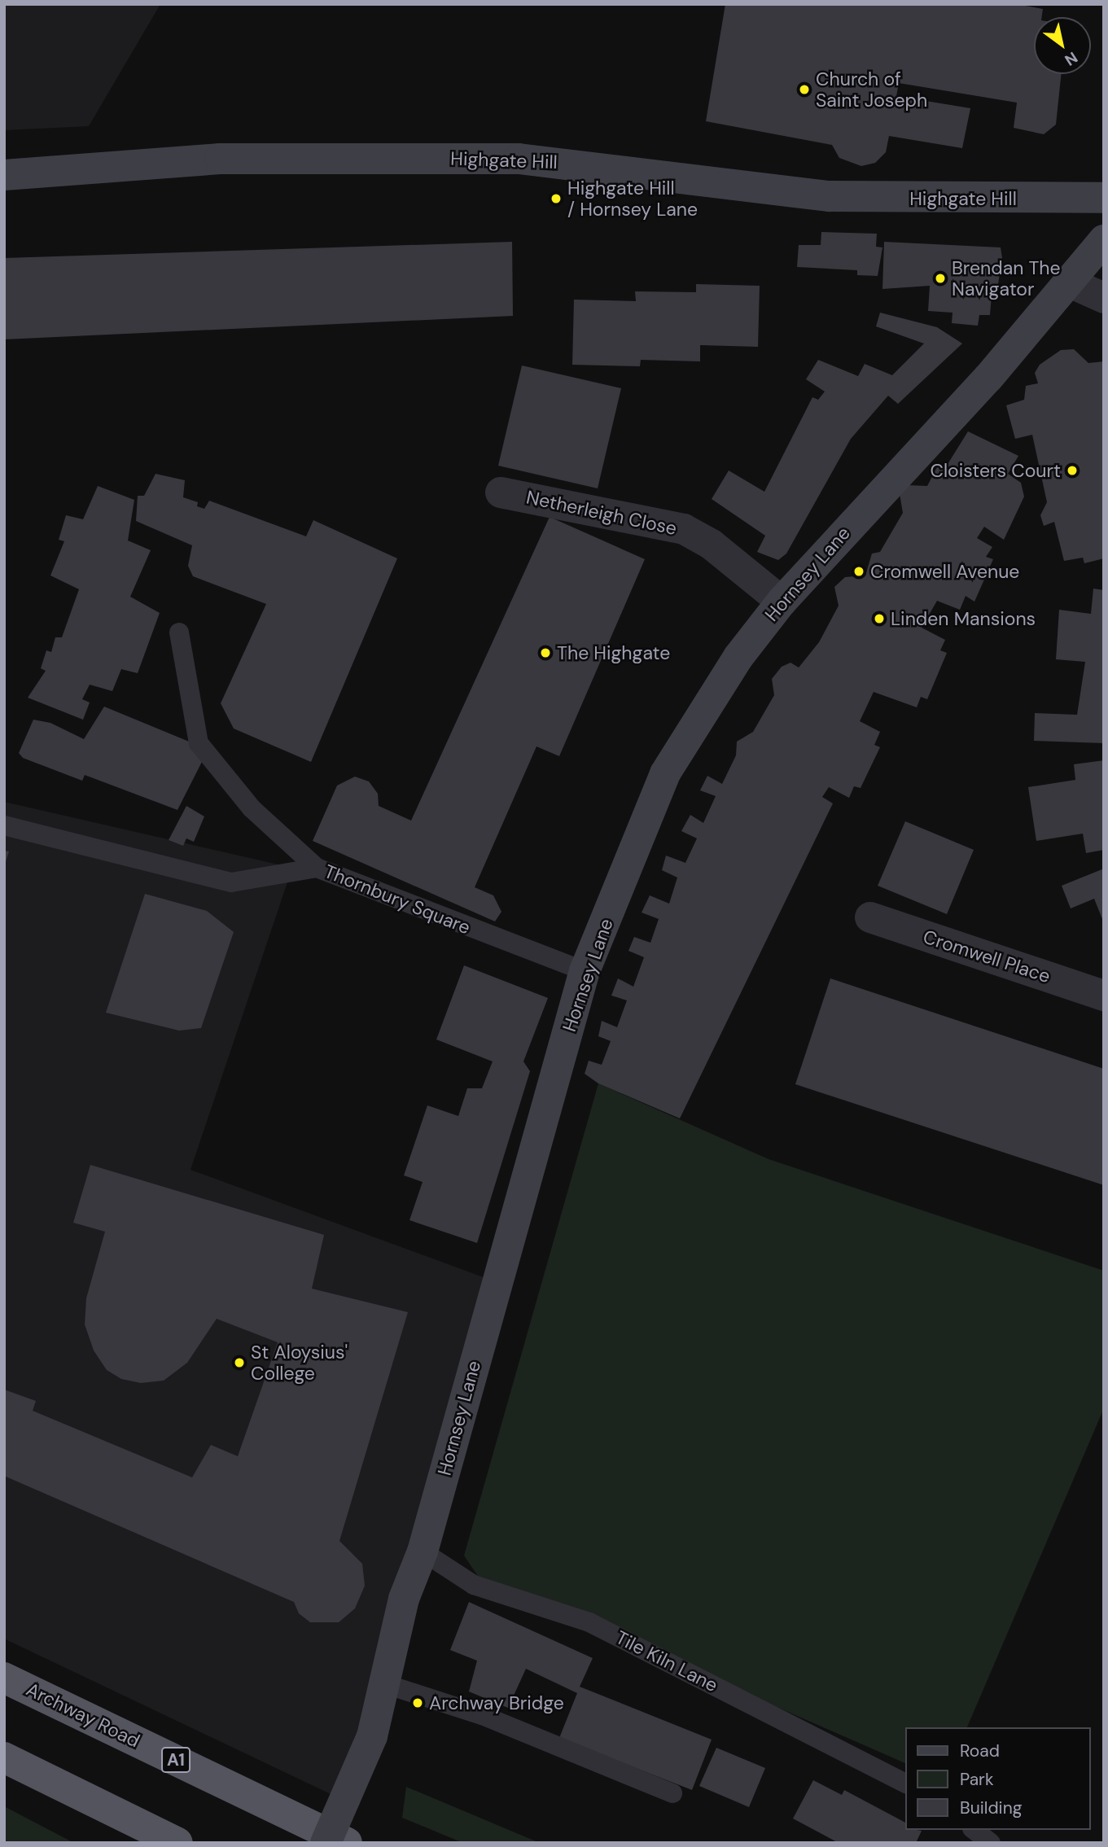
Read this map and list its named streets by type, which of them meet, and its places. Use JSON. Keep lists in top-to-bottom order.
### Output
{
  "streets": {
    "highway": ["Archway Road", "A1"],
    "main road": ["Highgate Hill", "Hornsey Lane"],
    "street": ["Netherleigh Close", "Cromwell Place"],
    "lane": ["Thornbury Square", "Tile Kiln Lane"]
  },
  "crossings": [
    ["Netherleigh Close", "Hornsey Lane"],
    ["Hornsey Lane", "Thornbury Square"],
    ["Hornsey Lane", "Tile Kiln Lane"]
  ],
  "places": [
    "Church of Saint Joseph",
    "Highgate Hill / Hornsey Lane",
    "Brendan The Navigator",
    "Cloisters Court",
    "Cromwell Avenue",
    "Linden Mansions",
    "The Highgate",
    "St Aloysius' College",
    "Archway Bridge"
  ],
  "legend": ["Road", "Park", "Building"],
  "north": "bottom right"
}
